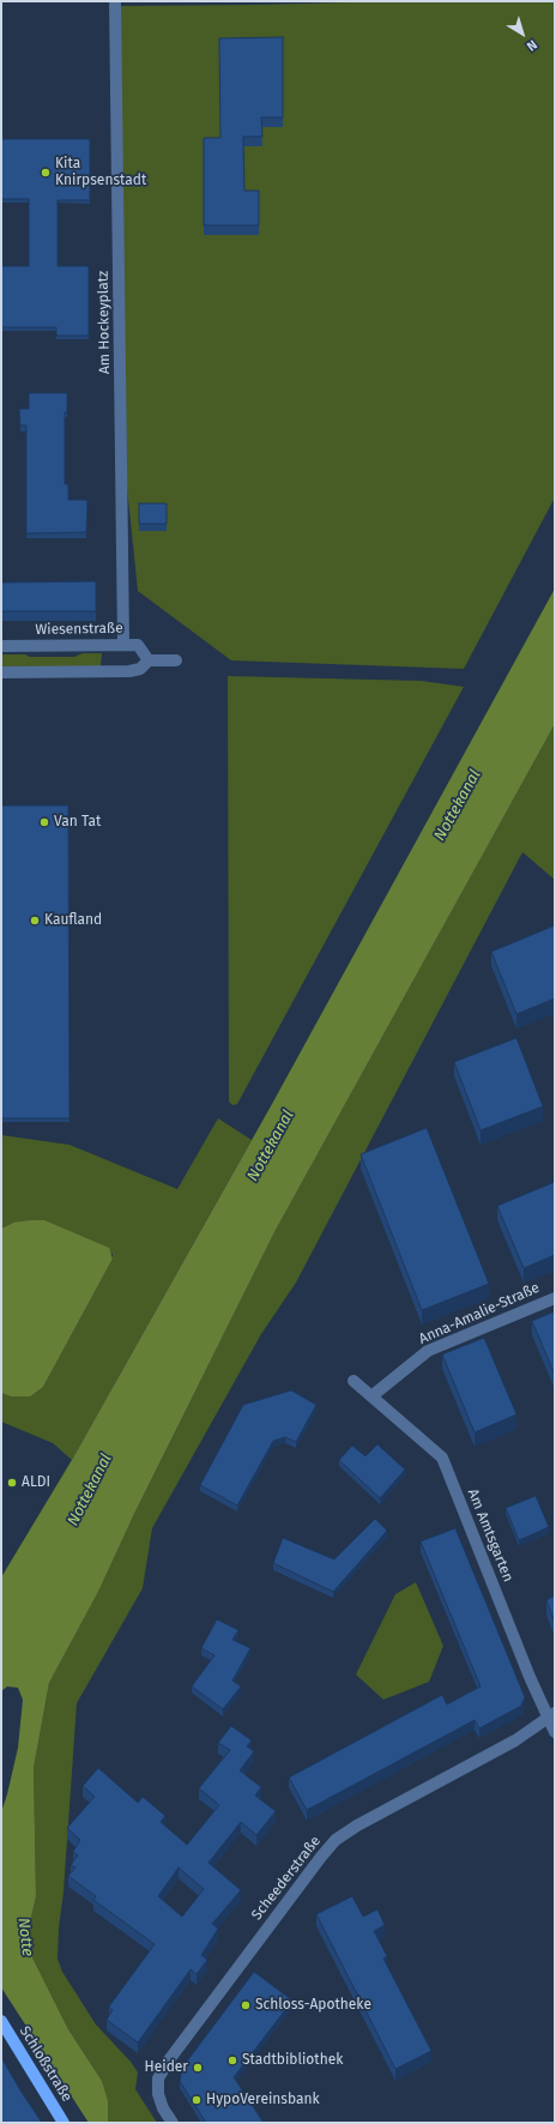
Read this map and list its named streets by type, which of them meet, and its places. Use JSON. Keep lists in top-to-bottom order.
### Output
{
  "streets": {
    "main road": ["Schloßstraße"],
    "street": [
      "Am Hockeyplatz",
      "Wiesenstraße",
      "Anna-Amalie-Straße",
      "Am Amtsgarten",
      "Scheederstraße"
    ]
  },
  "crossings": [
    ["Am Hockeyplatz", "Wiesenstraße"],
    ["Anna-Amalie-Straße", "Am Amtsgarten"],
    ["Am Amtsgarten", "Scheederstraße"]
  ],
  "water": ["Nottekanal", "Notte"],
  "places": [
    "Kita Knirpsenstadt",
    "Van Tat",
    "Kaufland",
    "ALDI",
    "Schloss-Apotheke",
    "Stadtbibliothek",
    "Heider",
    "HypoVereinsbank"
  ],
  "north": "bottom right"
}
